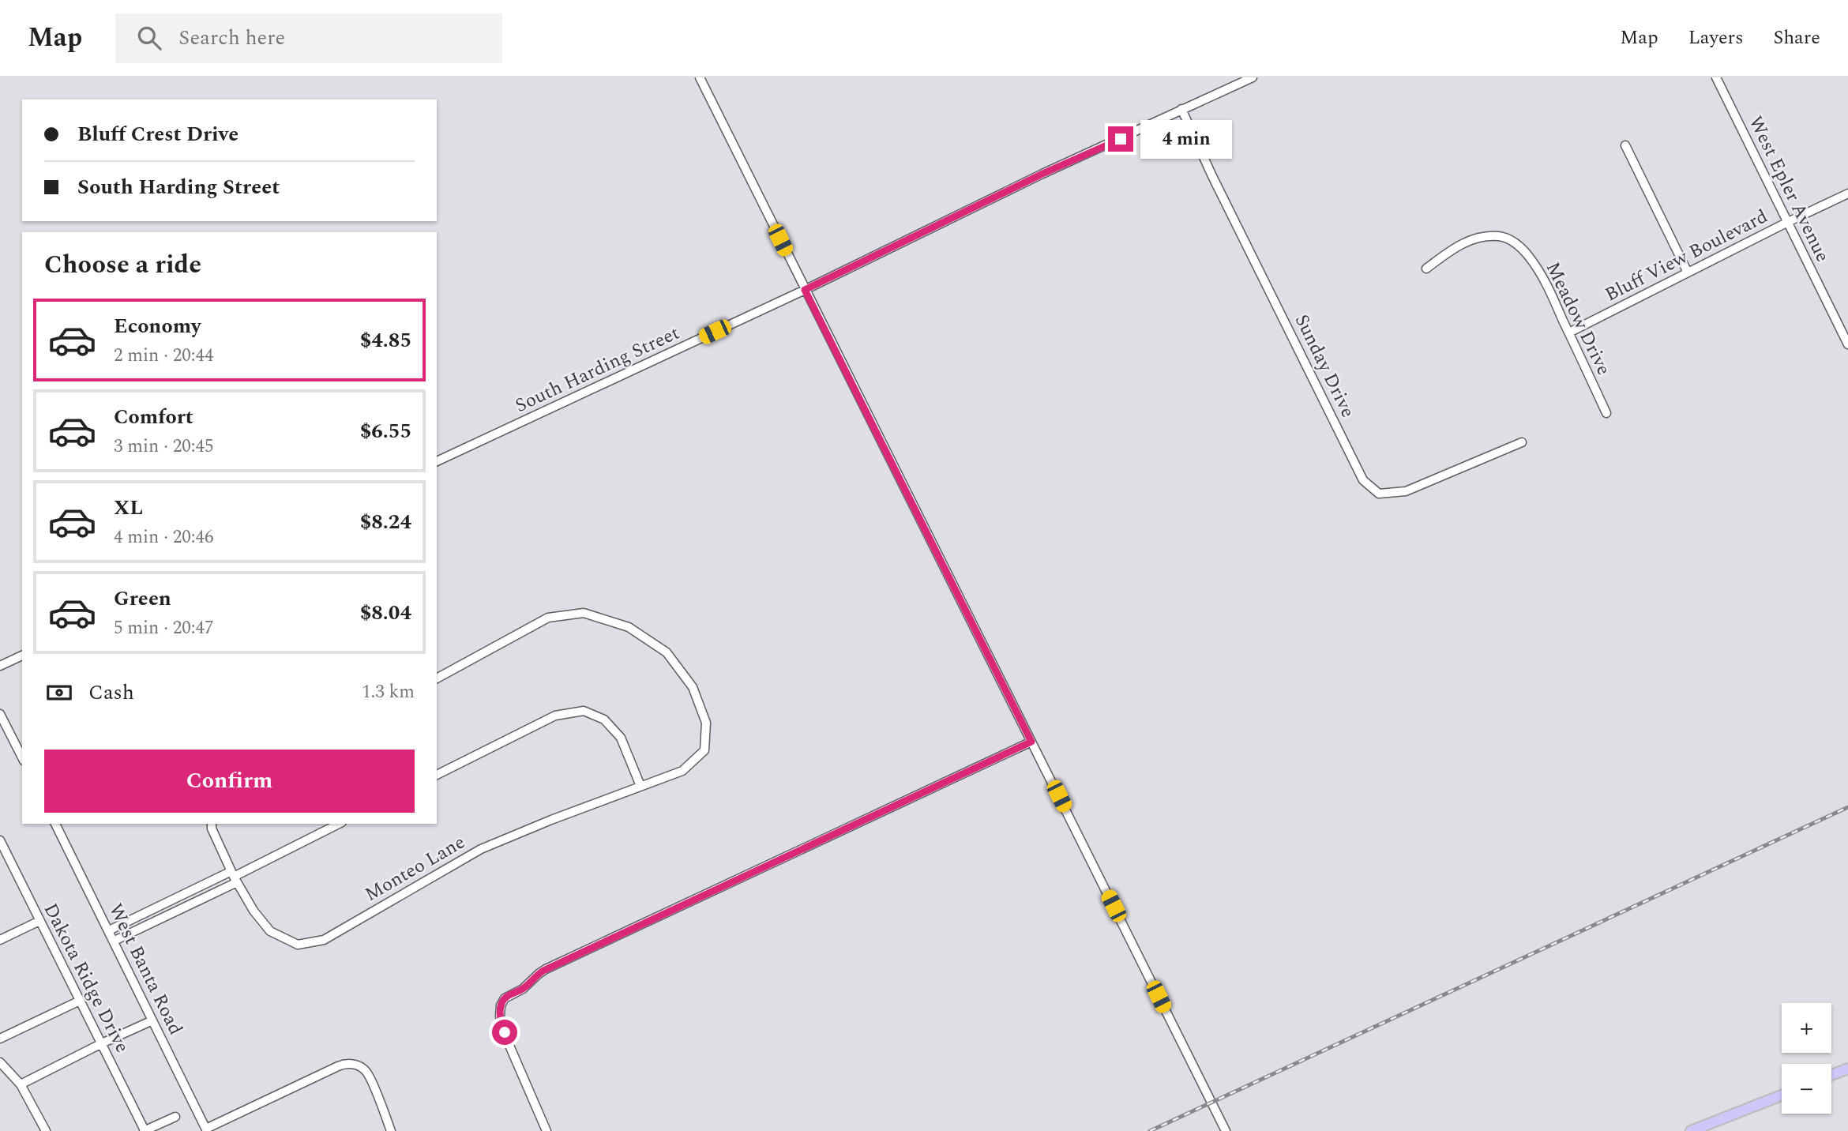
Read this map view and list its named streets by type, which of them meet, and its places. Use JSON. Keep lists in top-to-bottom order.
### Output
{
  "streets": {
    "street": [
      "West Epler Avenue",
      "Bluff View Boulevard",
      "Meadow Drive",
      "Sunday Drive",
      "South Harding Street",
      "Monteo Lane",
      "West Banta Road",
      "Dakota Ridge Drive"
    ]
  },
  "crossings": [
    ["West Epler Avenue", "Bluff View Boulevard"],
    ["Bluff View Boulevard", "Meadow Drive"],
    ["Sunday Drive", "South Harding Street"]
  ],
  "page": {
    "header": "Map",
    "search": "Search here",
    "nav": ["Map", "Layers", "Share"],
    "banner": ["Bluff Crest Drive", "South Harding Street"],
    "bubble": "4 min",
    "heading": "Choose a ride",
    "list": [
      {
        "name": "Economy",
        "note": "2 min · 20:44",
        "value": "$4.85"
      },
      {
        "name": "Comfort",
        "note": "3 min · 20:45",
        "value": "$6.55"
      },
      {
        "name": "XL",
        "note": "4 min · 20:46",
        "value": "$8.24"
      },
      {
        "name": "Green",
        "note": "5 min · 20:47",
        "value": "$8.04"
      }
    ],
    "pay": ["Cash", "1.3 km"],
    "buttons": "Confirm",
    "map_buttons": ["+", "−"]
  }
}
